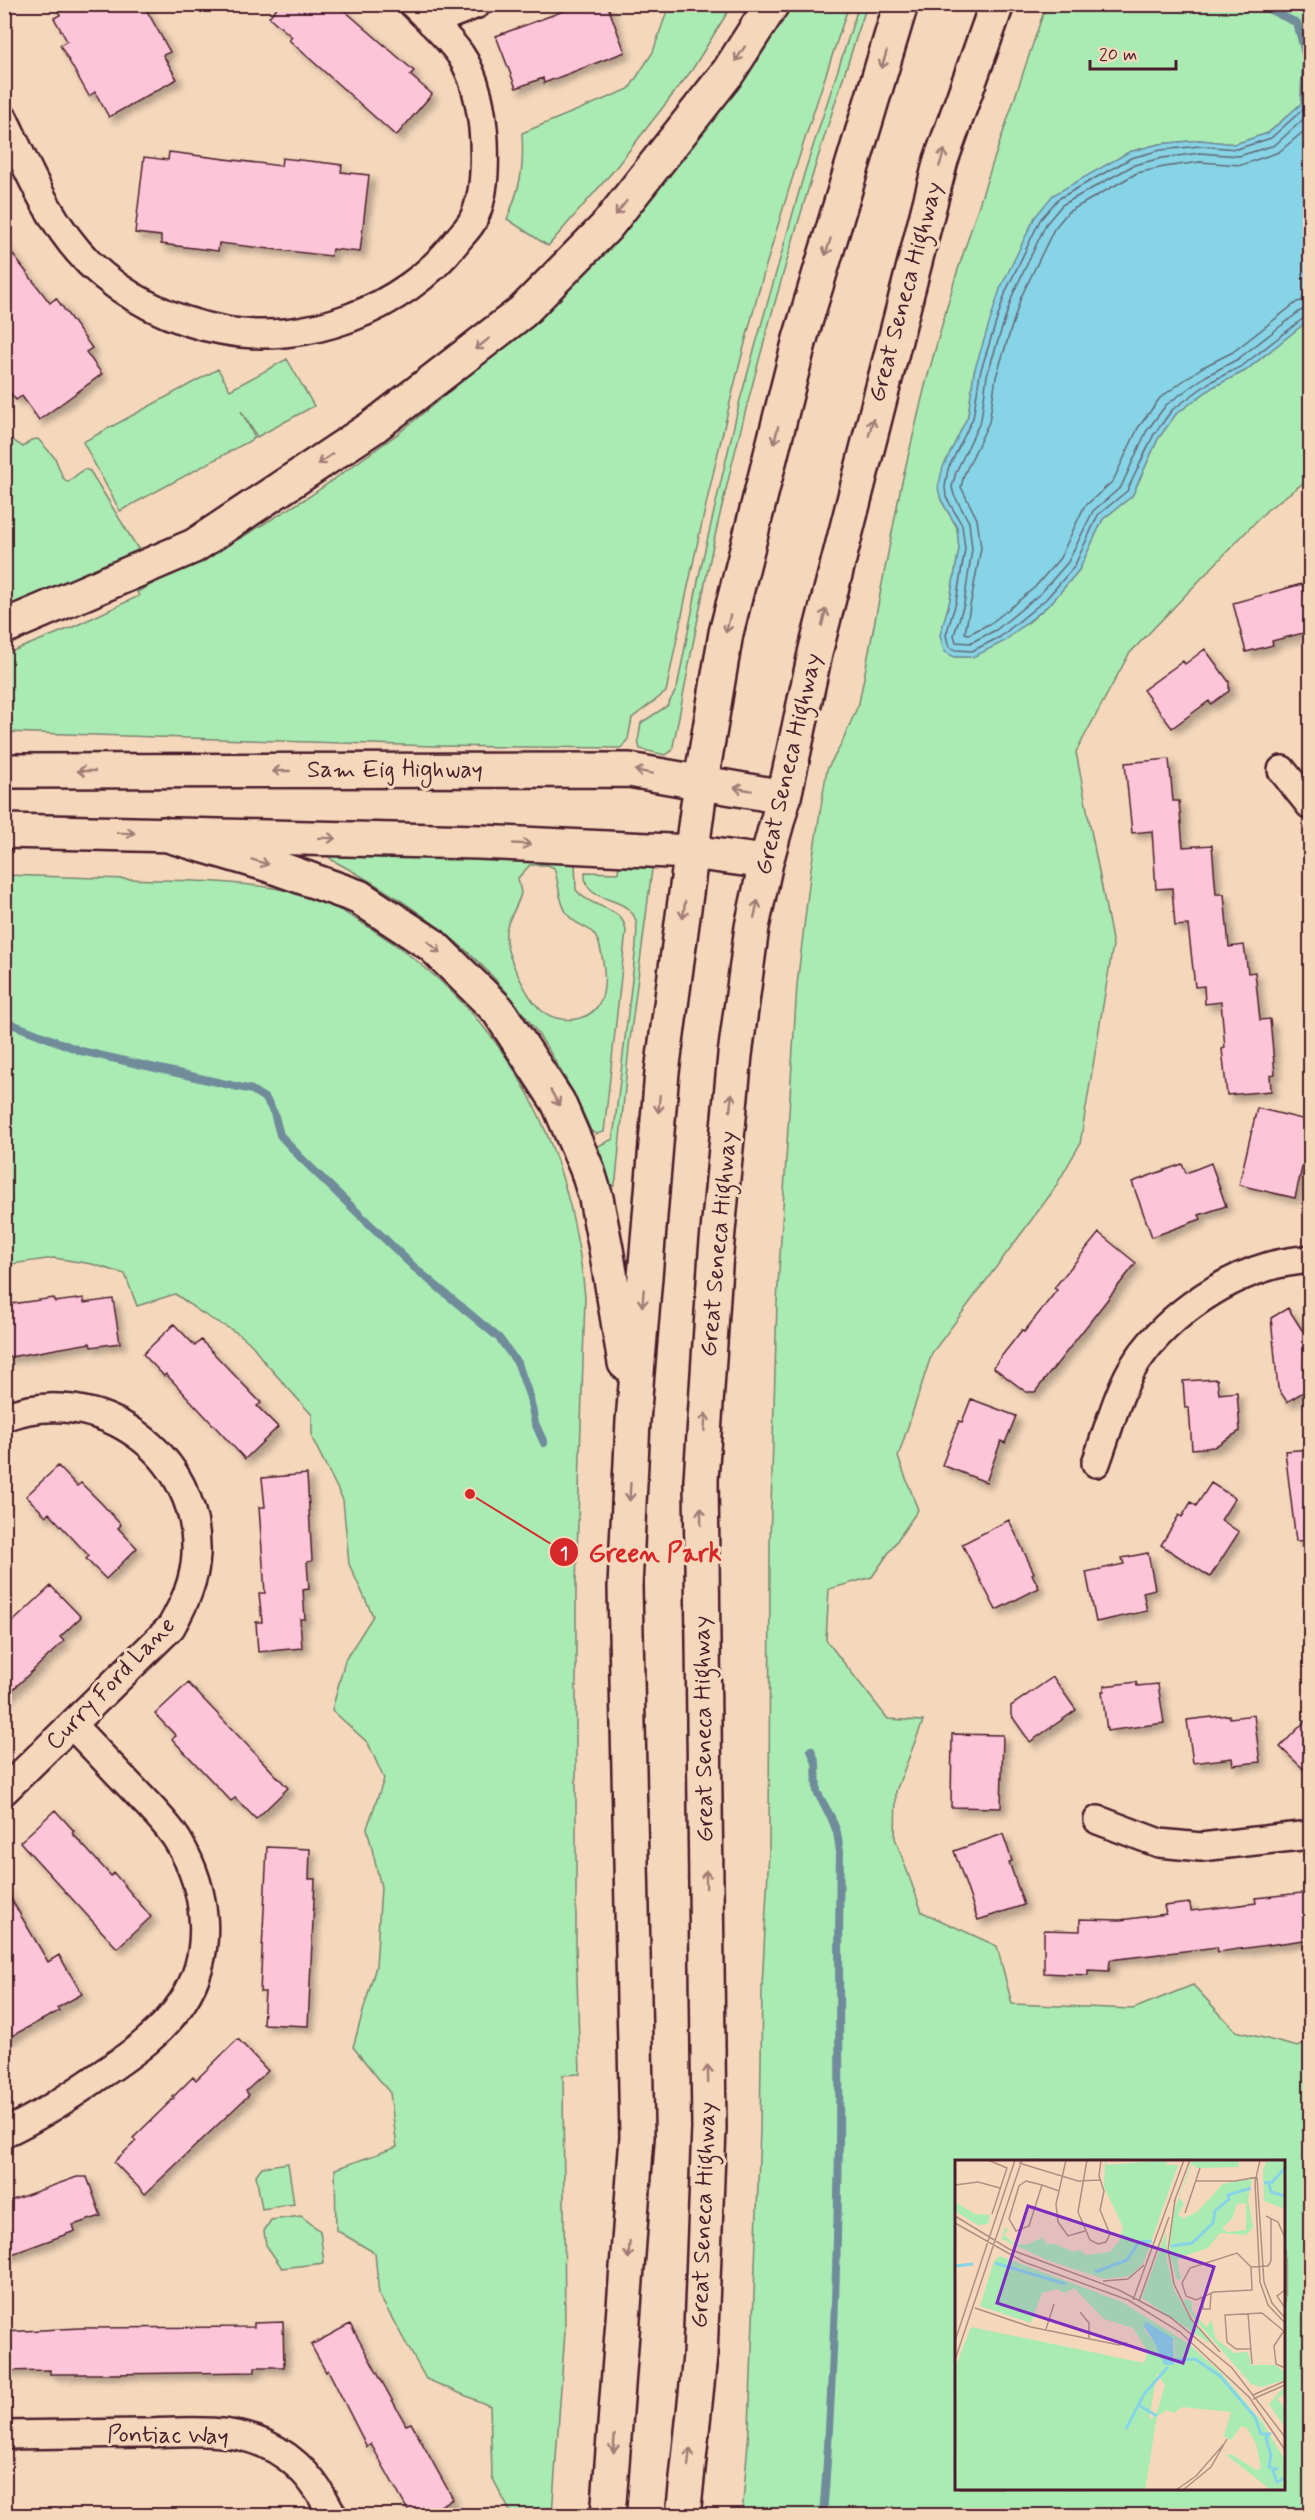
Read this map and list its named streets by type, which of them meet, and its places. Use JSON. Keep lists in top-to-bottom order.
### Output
{
  "streets": {
    "main road": ["Great Seneca Highway", "Sam Eig Highway"],
    "street": ["Curry Ford Lane", "Pontiac Way"]
  },
  "crossings": [
    ["Great Seneca Highway", "Sam Eig Highway"]
  ],
  "places": ["Green Park"],
  "scale_bar": "20 m"
}
